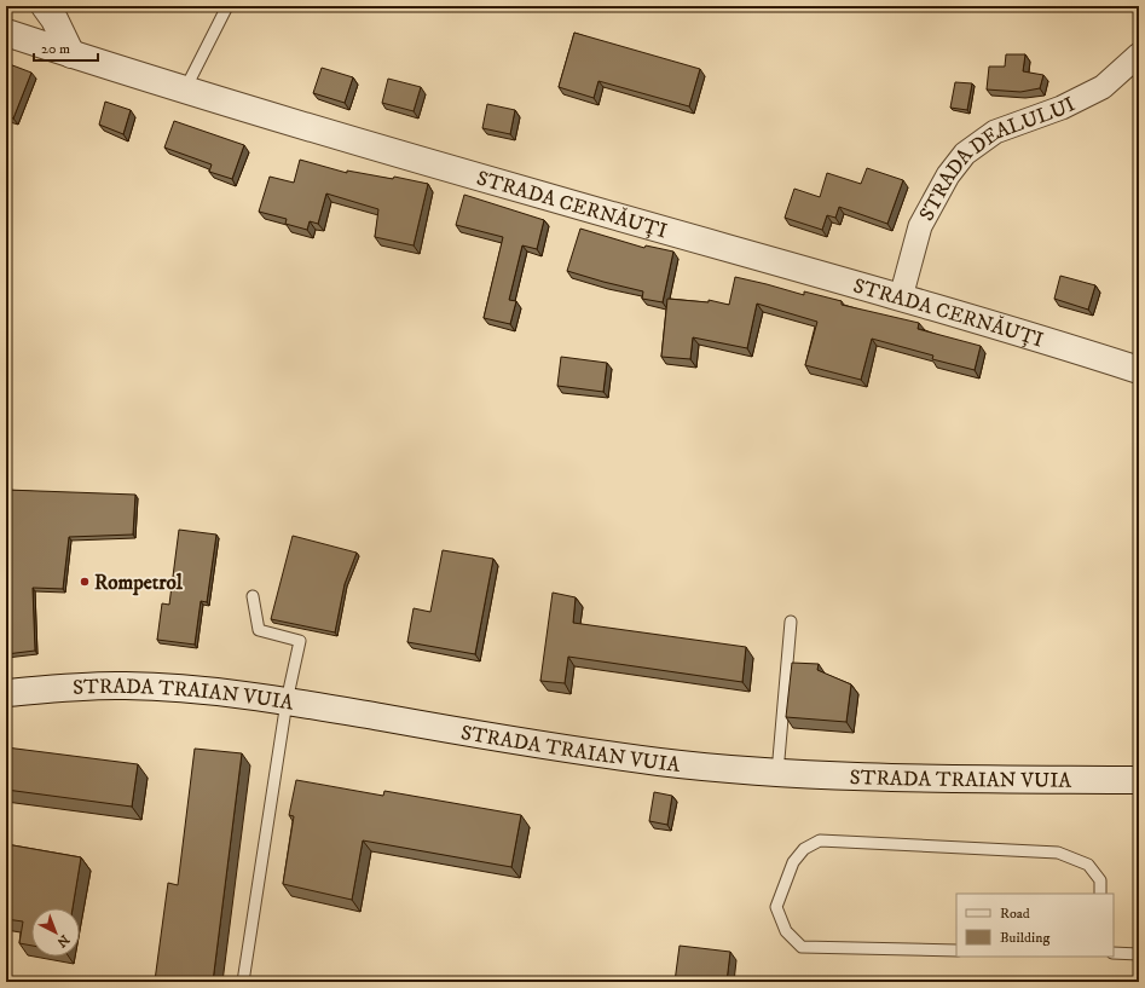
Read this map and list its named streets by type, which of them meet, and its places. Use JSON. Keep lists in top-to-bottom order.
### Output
{
  "streets": {
    "street": ["STRADA DEALULUI", "STRADA CERNĂUȚI", "STRADA TRAIAN VUIA"]
  },
  "crossings": [
    ["STRADA DEALULUI", "STRADA CERNĂUȚI"]
  ],
  "places": ["Rompetrol"],
  "legend": ["Road", "Building"],
  "scale_bar": "20 m",
  "north": "bottom right"
}
